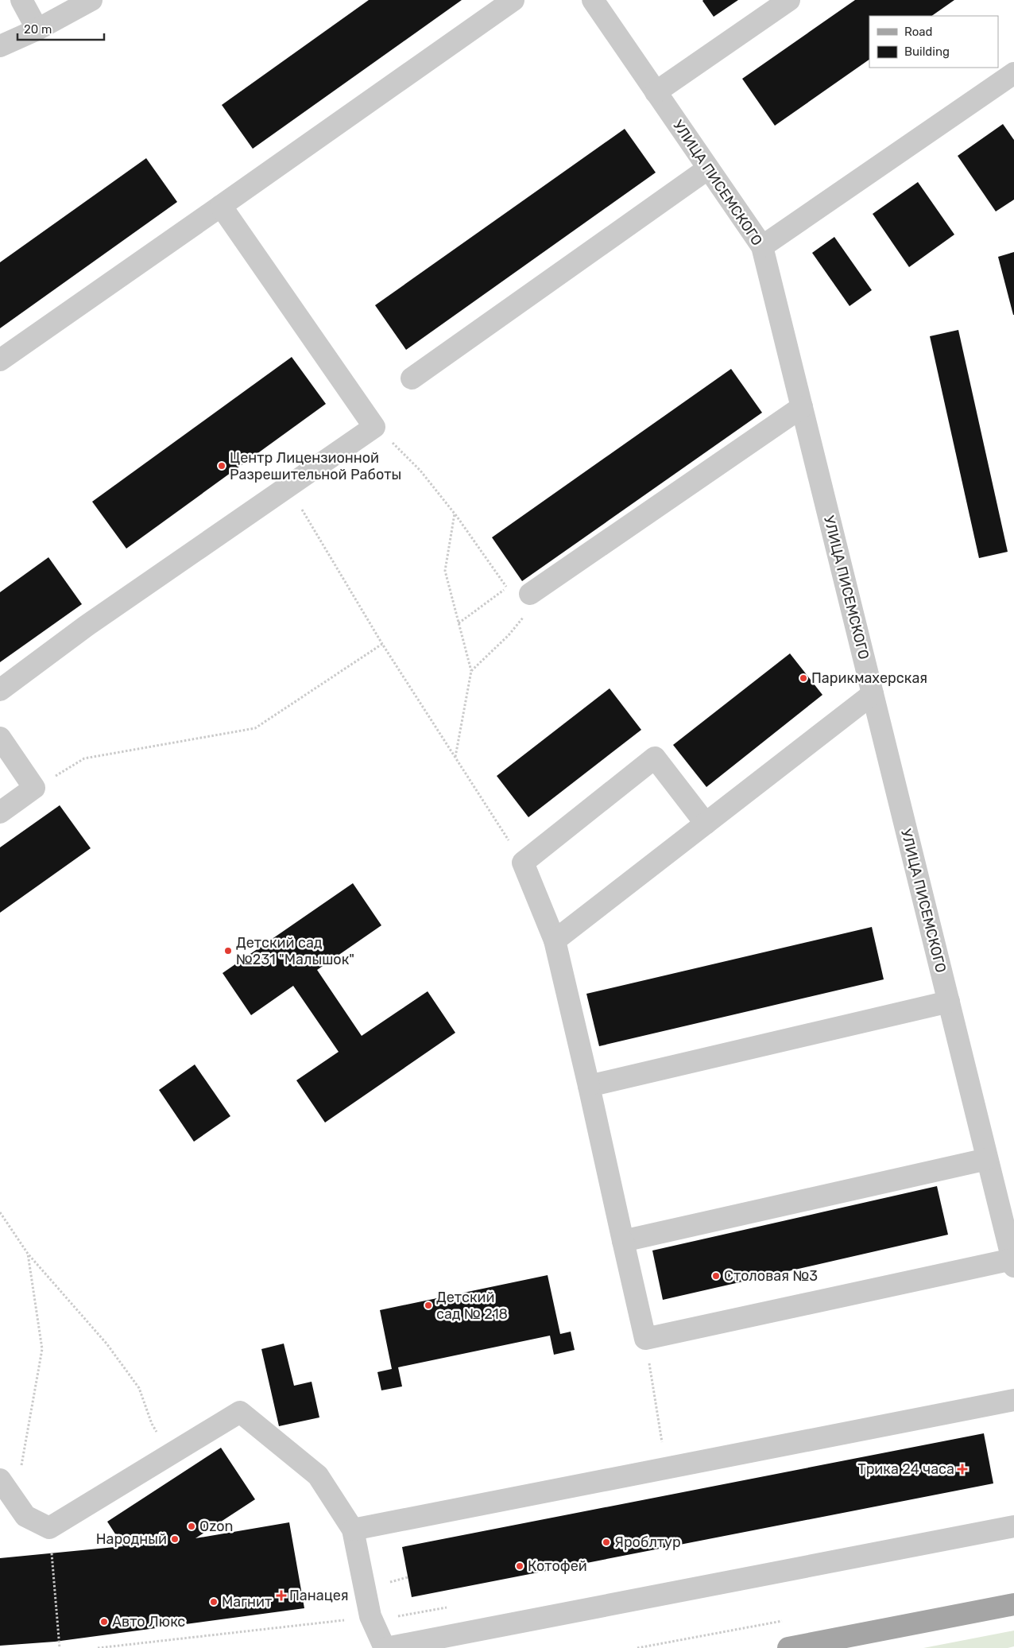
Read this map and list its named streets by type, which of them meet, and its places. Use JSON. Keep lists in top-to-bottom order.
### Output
{
  "streets": {
    "street": ["УЛИЦА ПИСЕМСКОГО"]
  },
  "places": {
    "other": [
      "Центр Лицензионной Разрешительной Работы",
      "Парикмахерская",
      "Детский сад №231 \"Малышок\"",
      "Столовая №3",
      "Детский сад № 218",
      "Ozon",
      "Народный",
      "Яроблтур",
      "Котофей",
      "Магнит",
      "Авто Люкс"
    ],
    "health": ["Трика 24 часа", "Панацея"]
  },
  "legend": ["Road", "Building"],
  "scale_bar": "20 m"
}
